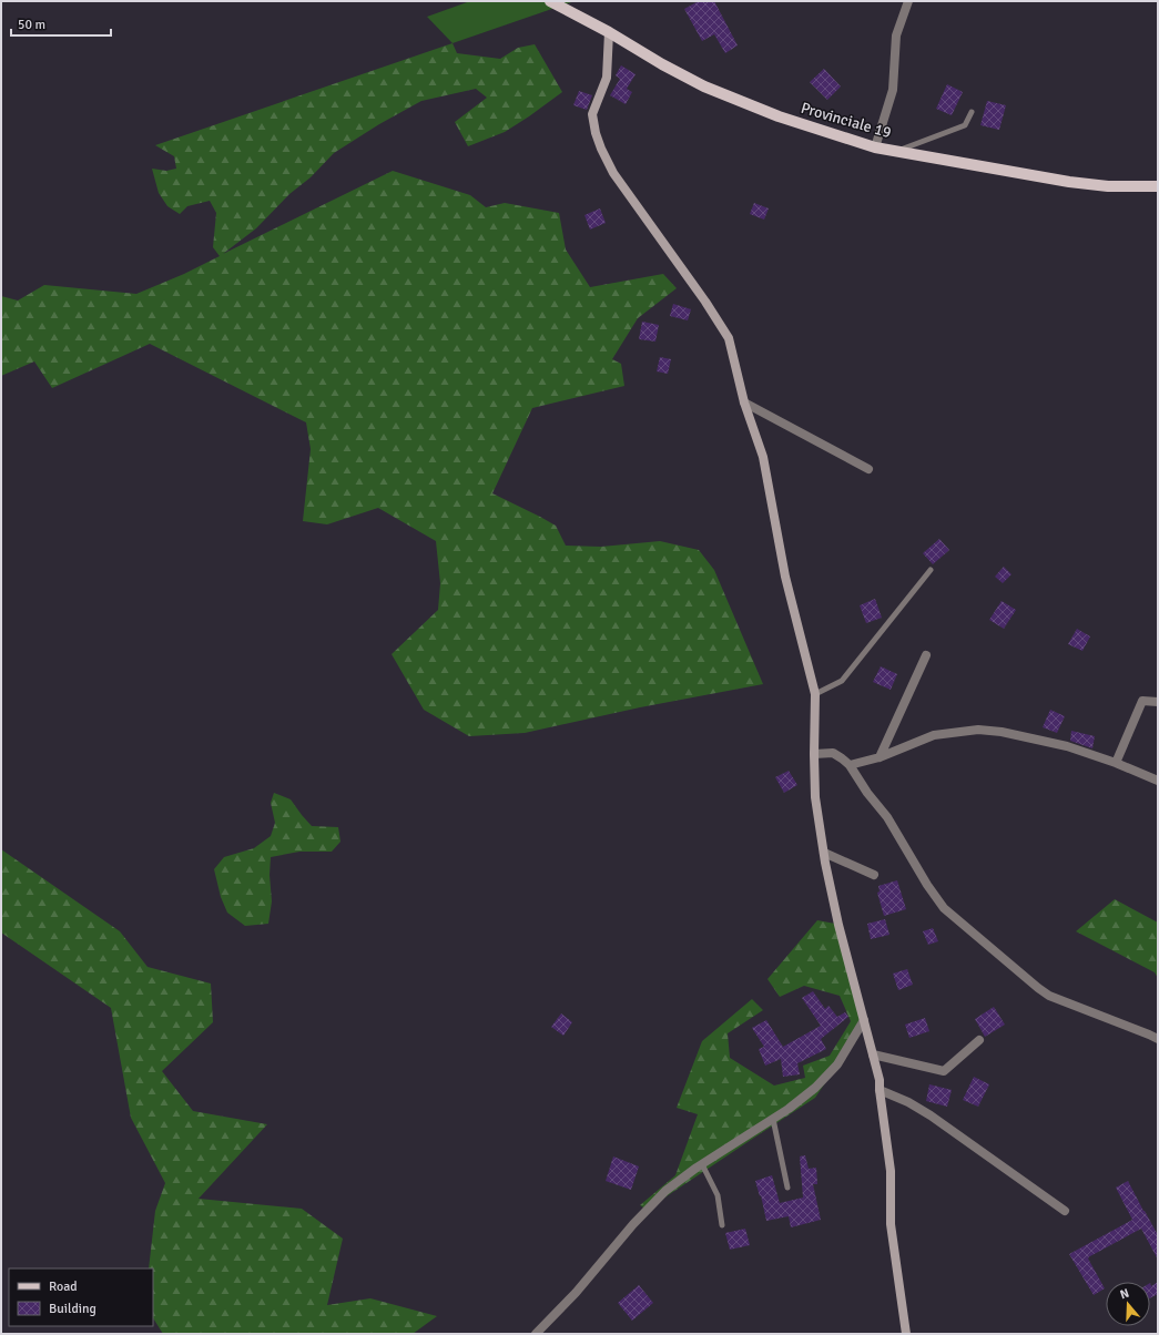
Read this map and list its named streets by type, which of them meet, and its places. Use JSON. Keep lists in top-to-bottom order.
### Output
{
  "streets": {
    "main road": ["Provinciale 19"]
  },
  "legend": ["Road", "Building"],
  "scale_bar": "50 m",
  "north": "top"
}
